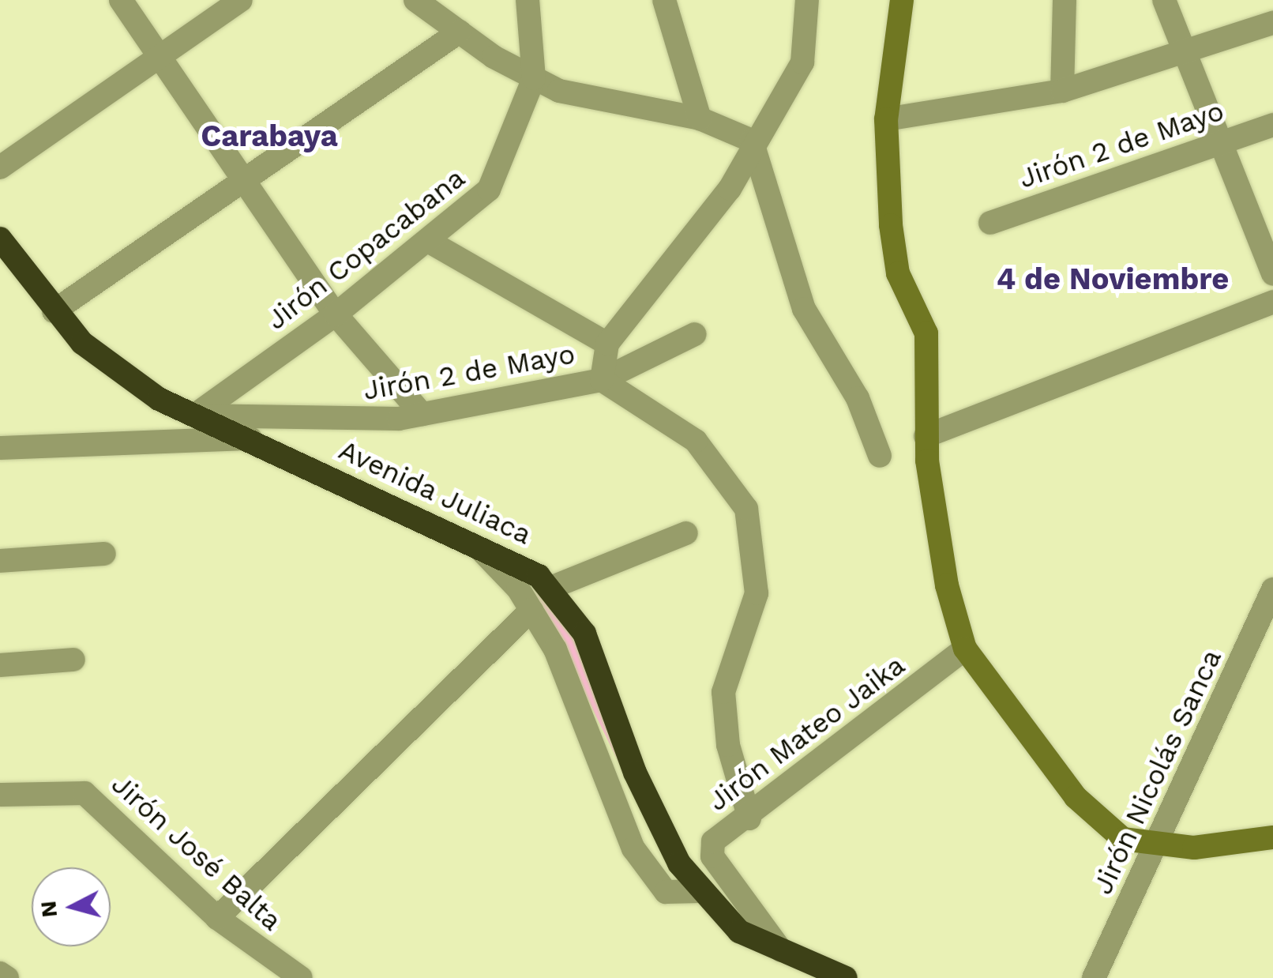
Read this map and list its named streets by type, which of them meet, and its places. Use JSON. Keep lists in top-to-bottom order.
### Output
{
  "streets": {
    "highway": ["Avenida Juliaca"],
    "street": [
      "Jirón 2 de Mayo",
      "Jirón Copacabana",
      "Jirón Mateo Jaika",
      "Jirón Nicolás Sanca",
      "Jirón José Balta"
    ]
  },
  "crossings": [
    ["Jirón 2 de Mayo", "Jirón Copacabana"],
    ["Jirón 2 de Mayo", "Avenida Juliaca"],
    ["Jirón Copacabana", "Avenida Juliaca"],
    ["Avenida Juliaca", "Jirón Mateo Jaika"]
  ],
  "districts": ["Carabaya", "4 de Noviembre"],
  "north": "left"
}
